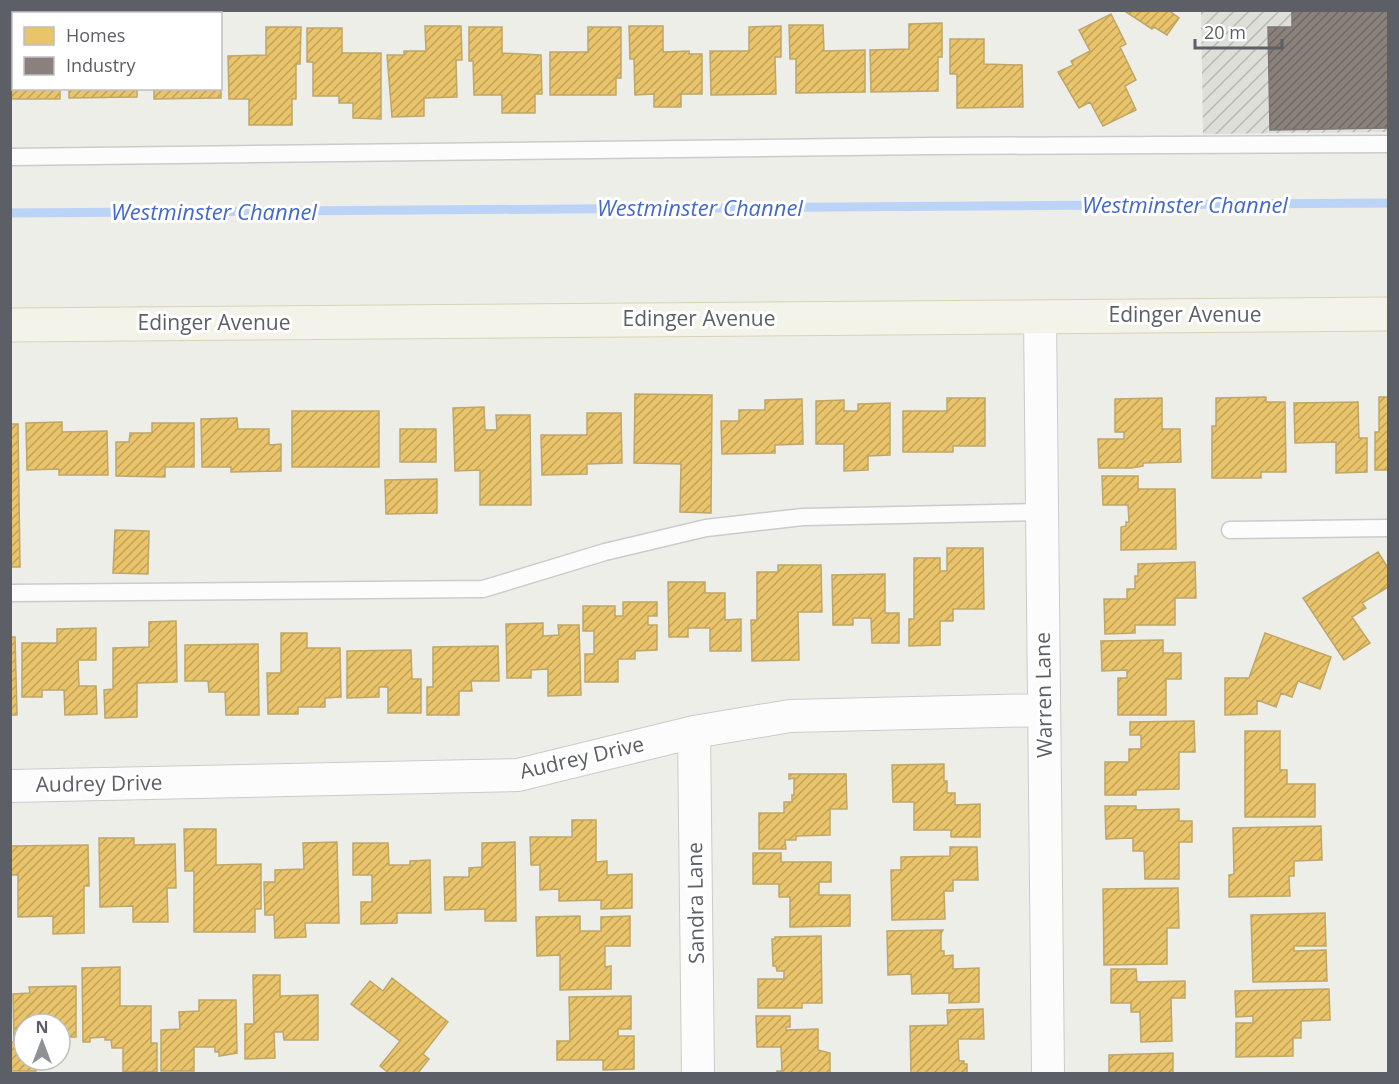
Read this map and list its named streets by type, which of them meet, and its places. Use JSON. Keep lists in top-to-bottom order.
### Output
{
  "streets": {
    "main road": ["Edinger Avenue"],
    "street": ["Warren Lane", "Audrey Drive", "Sandra Lane"]
  },
  "crossings": [
    ["Edinger Avenue", "Warren Lane"],
    ["Warren Lane", "Audrey Drive"],
    ["Audrey Drive", "Sandra Lane"]
  ],
  "water": ["Westminster Channel"],
  "legend": ["Homes", "Industry"],
  "scale_bar": "20 m",
  "north": "top"
}
